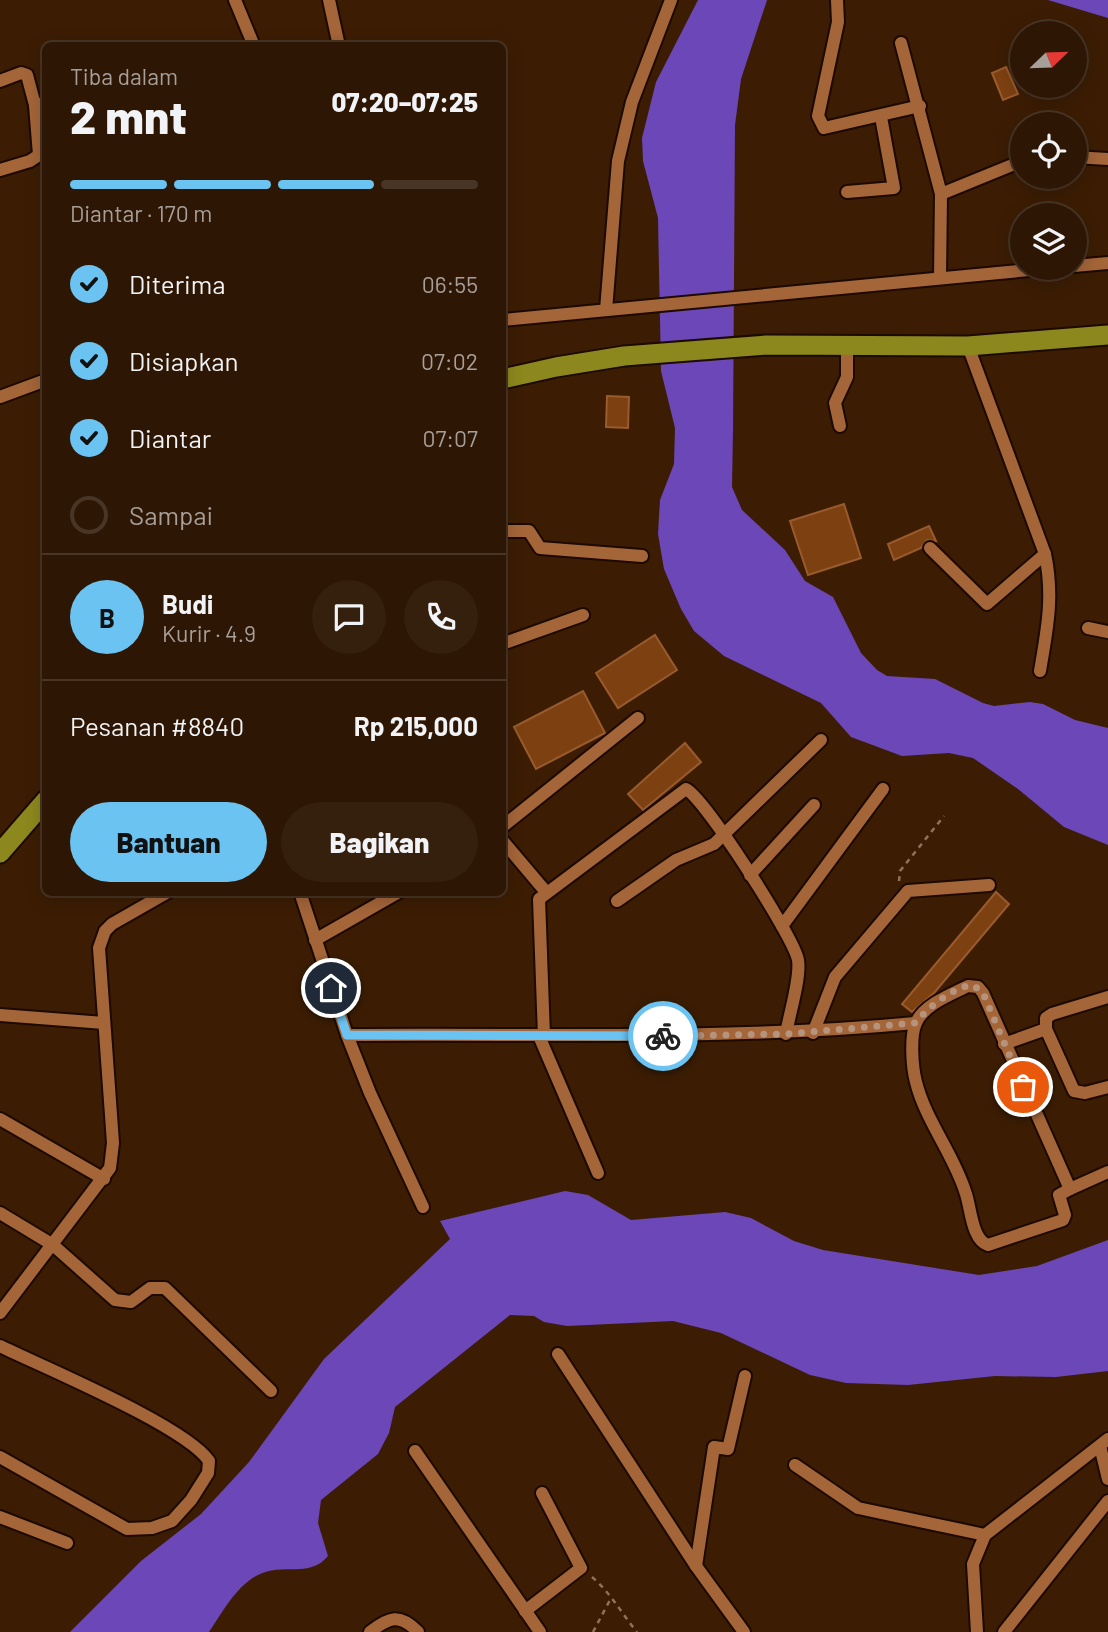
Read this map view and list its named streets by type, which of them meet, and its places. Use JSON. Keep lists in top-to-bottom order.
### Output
{
  "north": "top right",
  "page": {
    "heading": ["2 mnt", "Tiba dalam", "07:20–07:25"],
    "panel": [
      "Budi",
      "Kurir · 4.9",
      "Pesanan #8840",
      "Rp 215,000"
    ],
    "bar": "Diantar · 170 m",
    "list": [
      ["Diterima", "06:55"],
      ["Disiapkan", "07:02"],
      ["Diantar", "07:07"],
      "Sampai"
    ],
    "round": "B",
    "buttons": ["Bantuan", "Bagikan"]
  }
}
